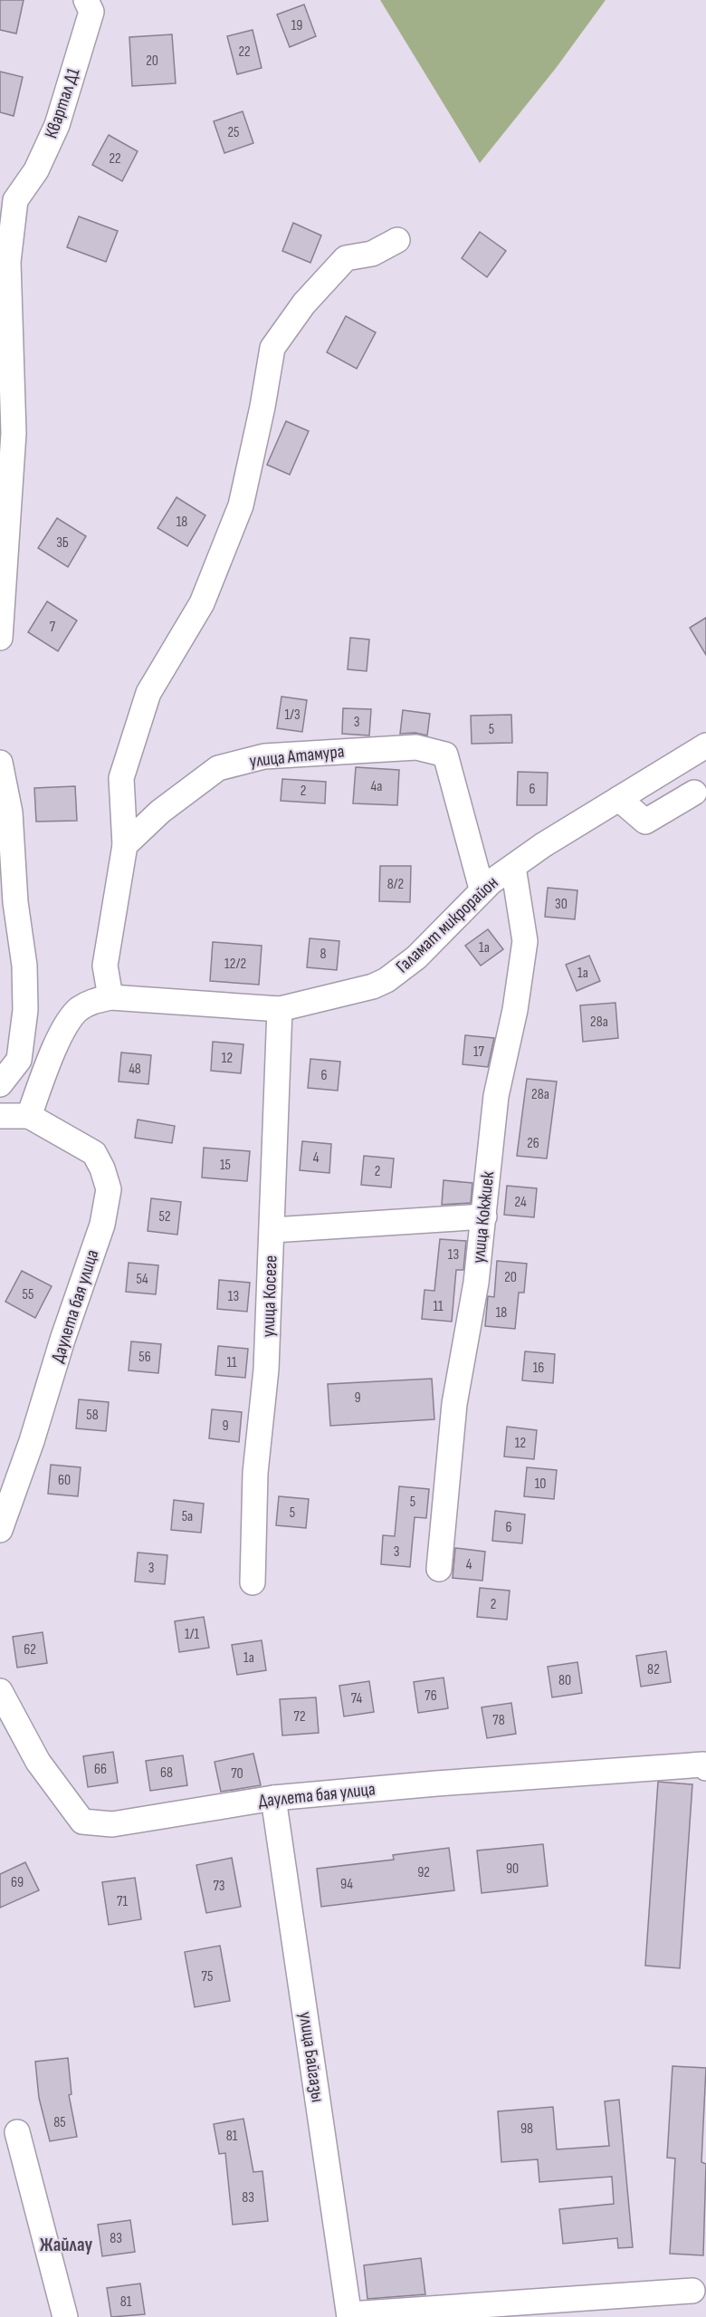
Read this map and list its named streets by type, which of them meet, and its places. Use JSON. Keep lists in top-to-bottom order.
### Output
{
  "streets": {
    "street": [
      "Квартал Д1",
      "улица Атамура",
      "Галамат микрорайон",
      "улица Кокжиек",
      "улица Косеге",
      "Даулета бая улица",
      "улица Байгазы"
    ]
  },
  "crossings": [
    ["улица Атамура", "Галамат микрорайон"],
    ["Галамат микрорайон", "улица Кокжиек"],
    ["Галамат микрорайон", "улица Косеге"],
    ["Галамат микрорайон", "Даулета бая улица"],
    ["Даулета бая улица", "улица Байгазы"]
  ],
  "districts": ["Жайлау"],
  "house_numbers": [
    "19",
    "22",
    "20",
    "25",
    "22",
    "18",
    "3Б",
    "7",
    "1/3",
    "3",
    "5",
    "4а",
    "6",
    "2",
    "8/2",
    "30",
    "1а",
    "8",
    "12/2",
    "1а",
    "28а",
    "17",
    "12",
    "48",
    "6",
    "28а",
    "26",
    "4",
    "15",
    "2",
    "24",
    "52",
    "13",
    "20",
    "54",
    "55",
    "13",
    "11",
    "18",
    "56",
    "11",
    "16",
    "9",
    "58",
    "9",
    "12",
    "60",
    "10",
    "5",
    "5",
    "5а",
    "6",
    "3",
    "4",
    "3",
    "2",
    "1/1",
    "62",
    "1а",
    "82",
    "80",
    "76",
    "74",
    "72",
    "78",
    "66",
    "68",
    "70",
    "90",
    "92",
    "69",
    "94",
    "73",
    "71",
    "75",
    "85",
    "98",
    "81",
    "83",
    "83",
    "81"
  ]
}
